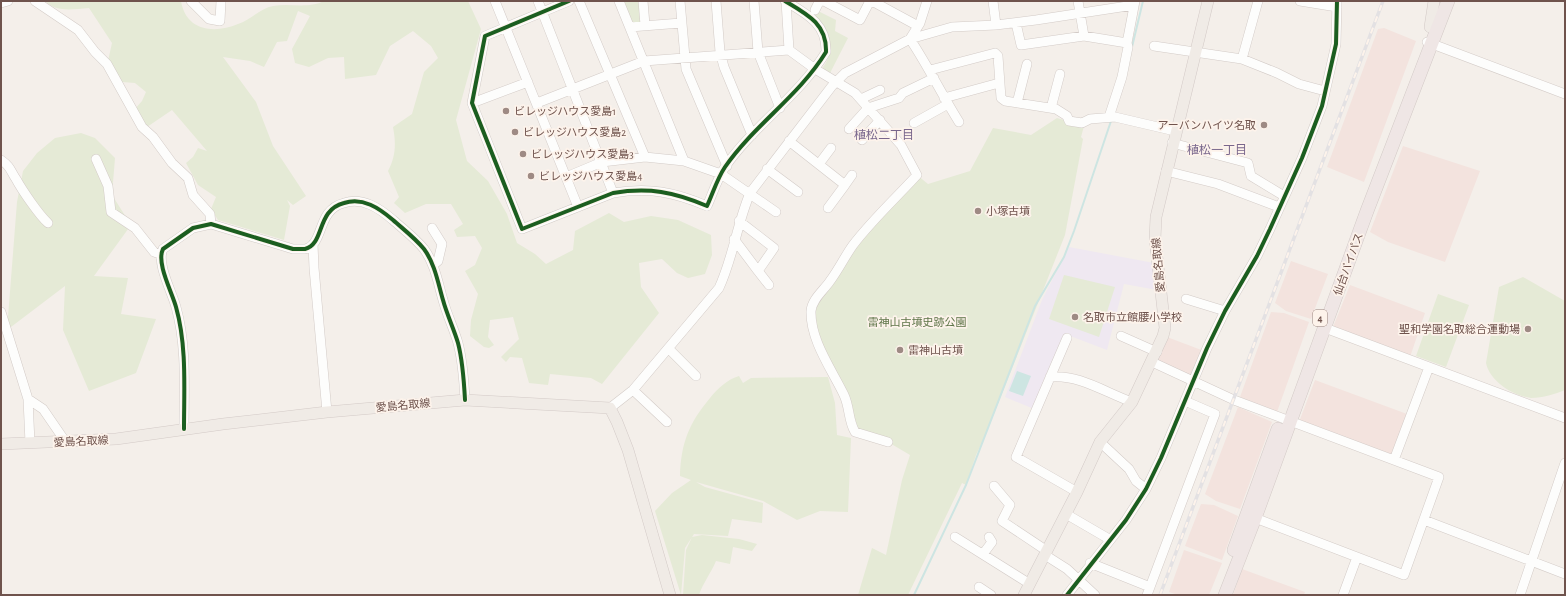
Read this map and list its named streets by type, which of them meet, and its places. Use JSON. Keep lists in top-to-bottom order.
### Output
{
  "streets": {
    "highway": ["仙台バイパス", "4"],
    "main road": ["愛島名取線"]
  },
  "districts": ["植松二丁目", "植松一丁目"],
  "parks": ["雷神山古墳史跡公園"],
  "places": [
    "ビレッジハウス愛島1",
    "アーバンハイツ名取",
    "ビレッジハウス愛島2",
    "ビレッジハウス愛島3",
    "ビレッジハウス愛島4",
    "小塚古墳",
    "名取市立館腰小学校",
    "聖和学園名取総合運動場",
    "雷神山古墳"
  ]
}
